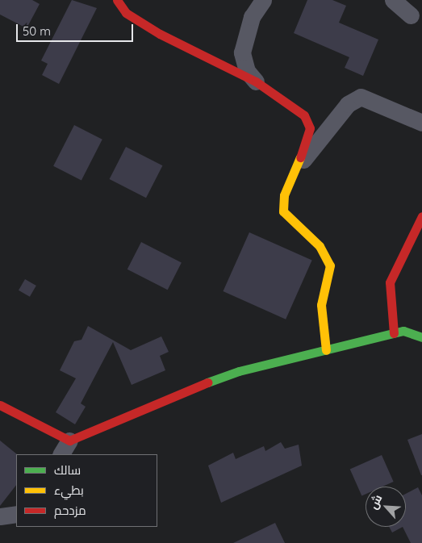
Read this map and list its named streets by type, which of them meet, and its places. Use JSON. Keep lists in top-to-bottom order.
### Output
{
  "legend": ["سالك", "بطيء", "مزدحم"],
  "scale_bar": "50 m",
  "north": "top left"
}
